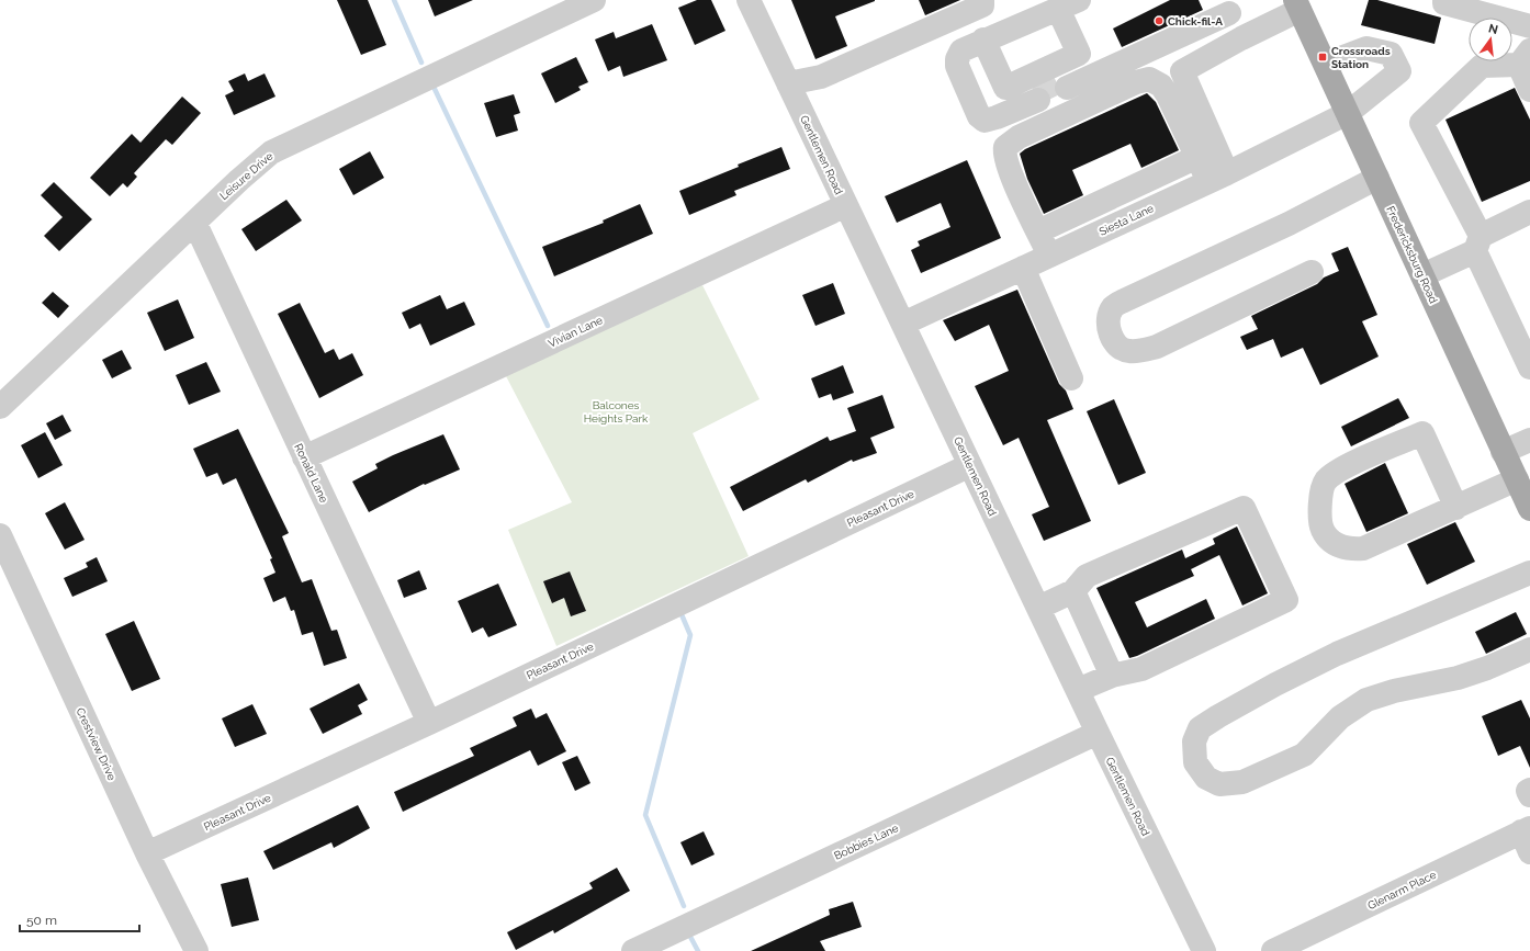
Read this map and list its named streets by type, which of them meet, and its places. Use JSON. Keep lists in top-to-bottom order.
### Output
{
  "streets": {
    "main road": ["Fredericksburg Road"],
    "street": [
      "Gentlemen Road",
      "Leisure Drive",
      "Siesta Lane",
      "Vivian Lane",
      "Ronald Lane",
      "Pleasant Drive",
      "Crestview Drive",
      "Bobbies Lane",
      "Glenarm Place"
    ]
  },
  "crossings": [
    ["Gentlemen Road", "Siesta Lane"],
    ["Gentlemen Road", "Vivian Lane"],
    ["Gentlemen Road", "Pleasant Drive"],
    ["Gentlemen Road", "Bobbies Lane"],
    ["Leisure Drive", "Ronald Lane"],
    ["Siesta Lane", "Fredericksburg Road"],
    ["Vivian Lane", "Ronald Lane"],
    ["Ronald Lane", "Pleasant Drive"],
    ["Pleasant Drive", "Crestview Drive"]
  ],
  "parks": ["Balcones Heights Park"],
  "places": {
    "other": ["Chick-fil-A"],
    "transit": ["Crossroads Station"]
  },
  "scale_bar": "50 m",
  "north": "top"
}
